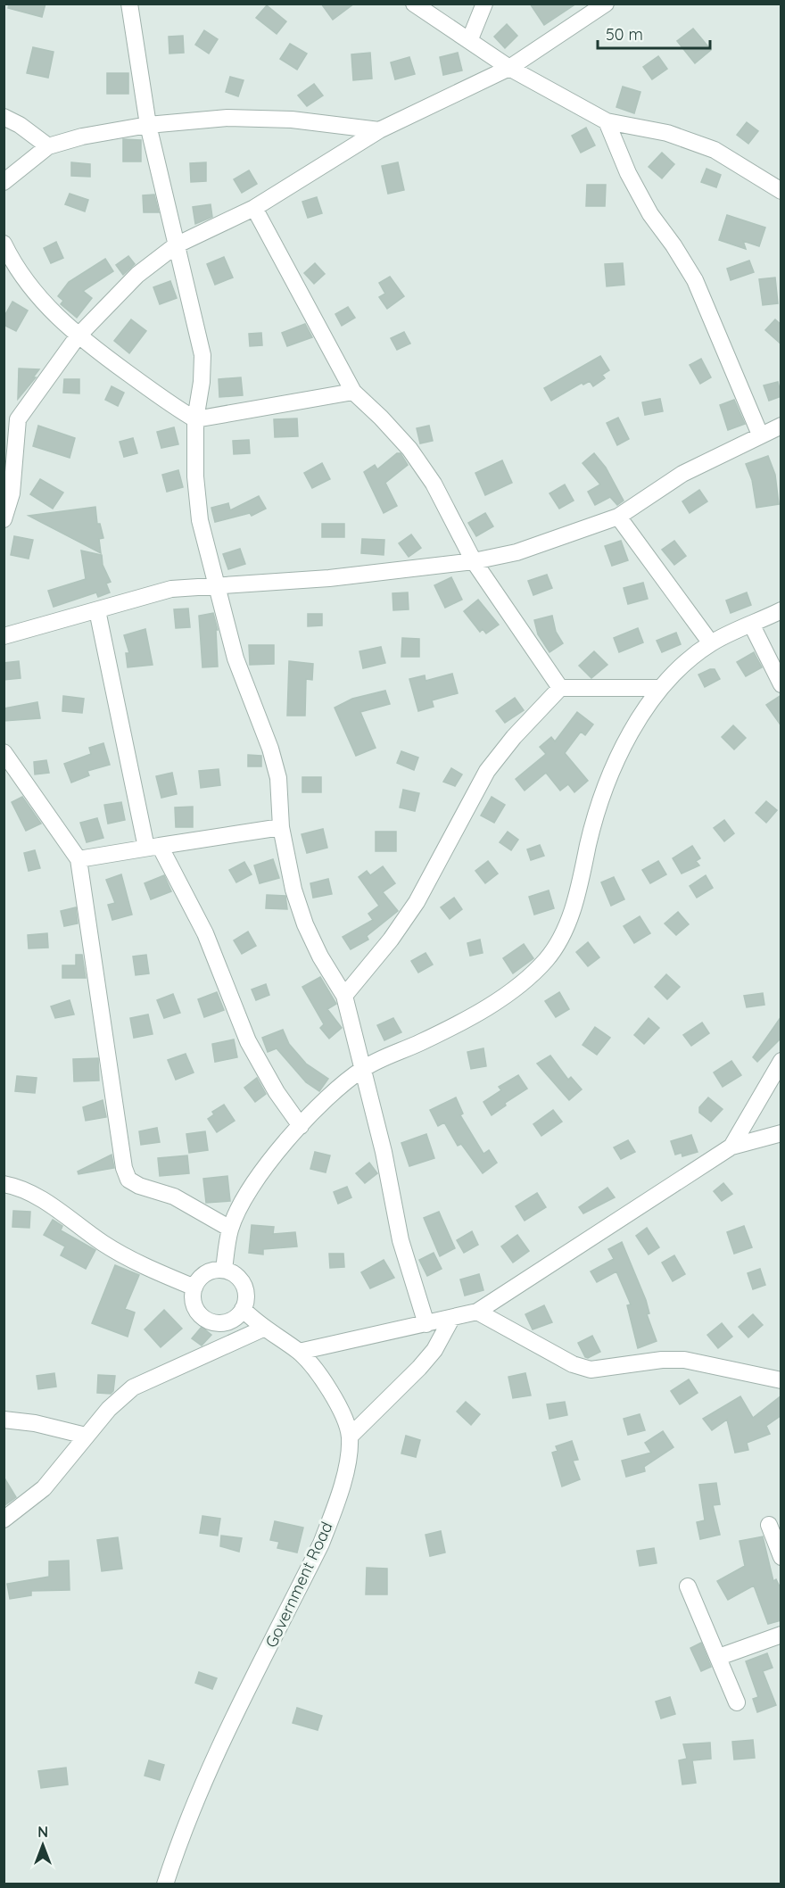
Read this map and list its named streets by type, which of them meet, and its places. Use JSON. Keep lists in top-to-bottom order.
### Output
{
  "streets": {
    "street": ["Government Road"]
  },
  "scale_bar": "50 m",
  "north": "top"
}
